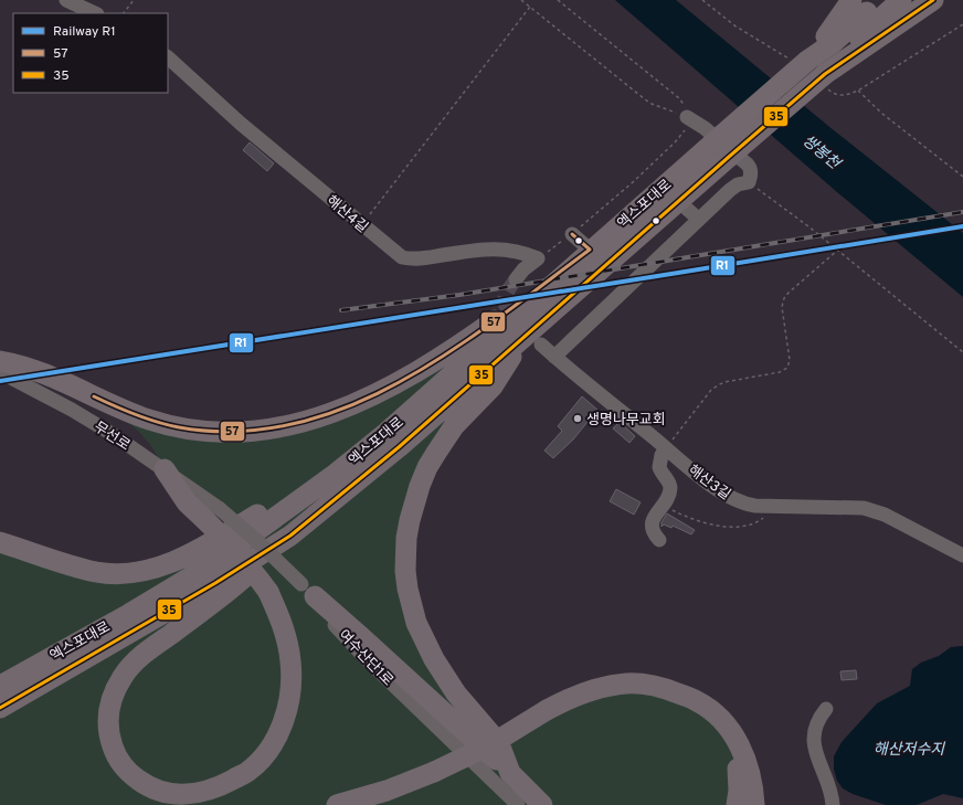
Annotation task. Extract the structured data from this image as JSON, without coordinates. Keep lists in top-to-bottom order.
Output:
{
  "streets": {
    "highway": ["엑스포대로"],
    "street": [
      "해산4길",
      "무선로",
      "해산3길",
      "여수산단1로"
    ]
  },
  "crossings": [
    ["엑스포대로", "해산3길"]
  ],
  "water": ["쌍봉천", "해산저수지"],
  "places": ["생명나무교회"],
  "lines": ["transit line 35", "rail line R1", "transit line 57"],
  "legend": ["Railway R1", "57", "35"]
}
